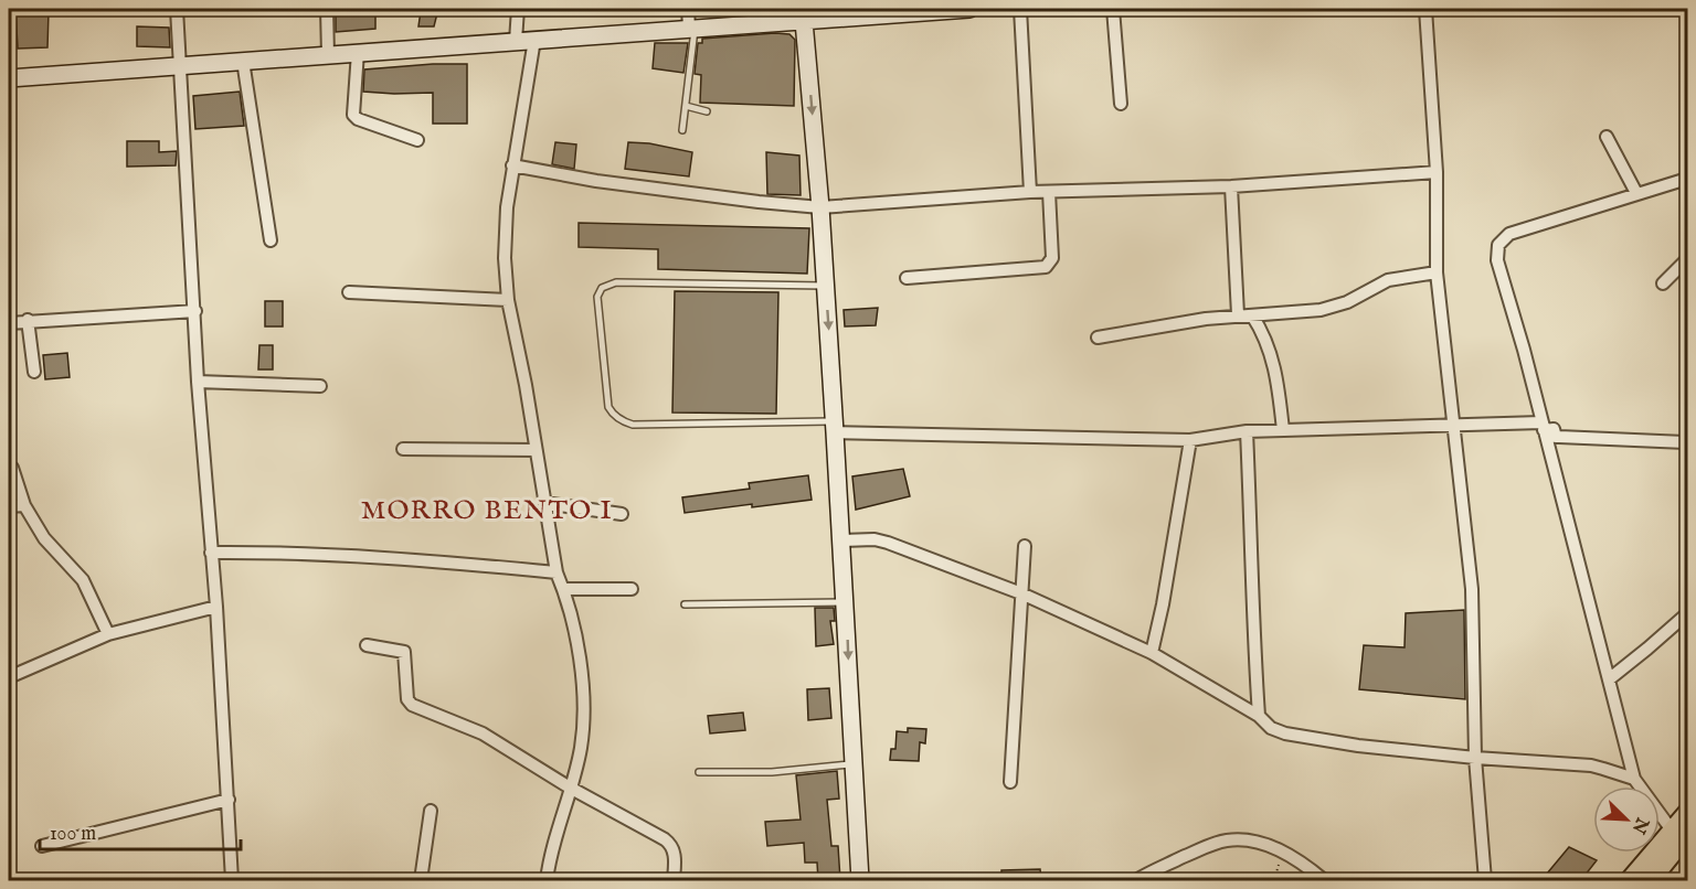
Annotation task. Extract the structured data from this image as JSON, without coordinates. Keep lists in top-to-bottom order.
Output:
{
  "districts": ["MORRO BENTO I"],
  "scale_bar": "100 m",
  "north": "bottom right"
}
